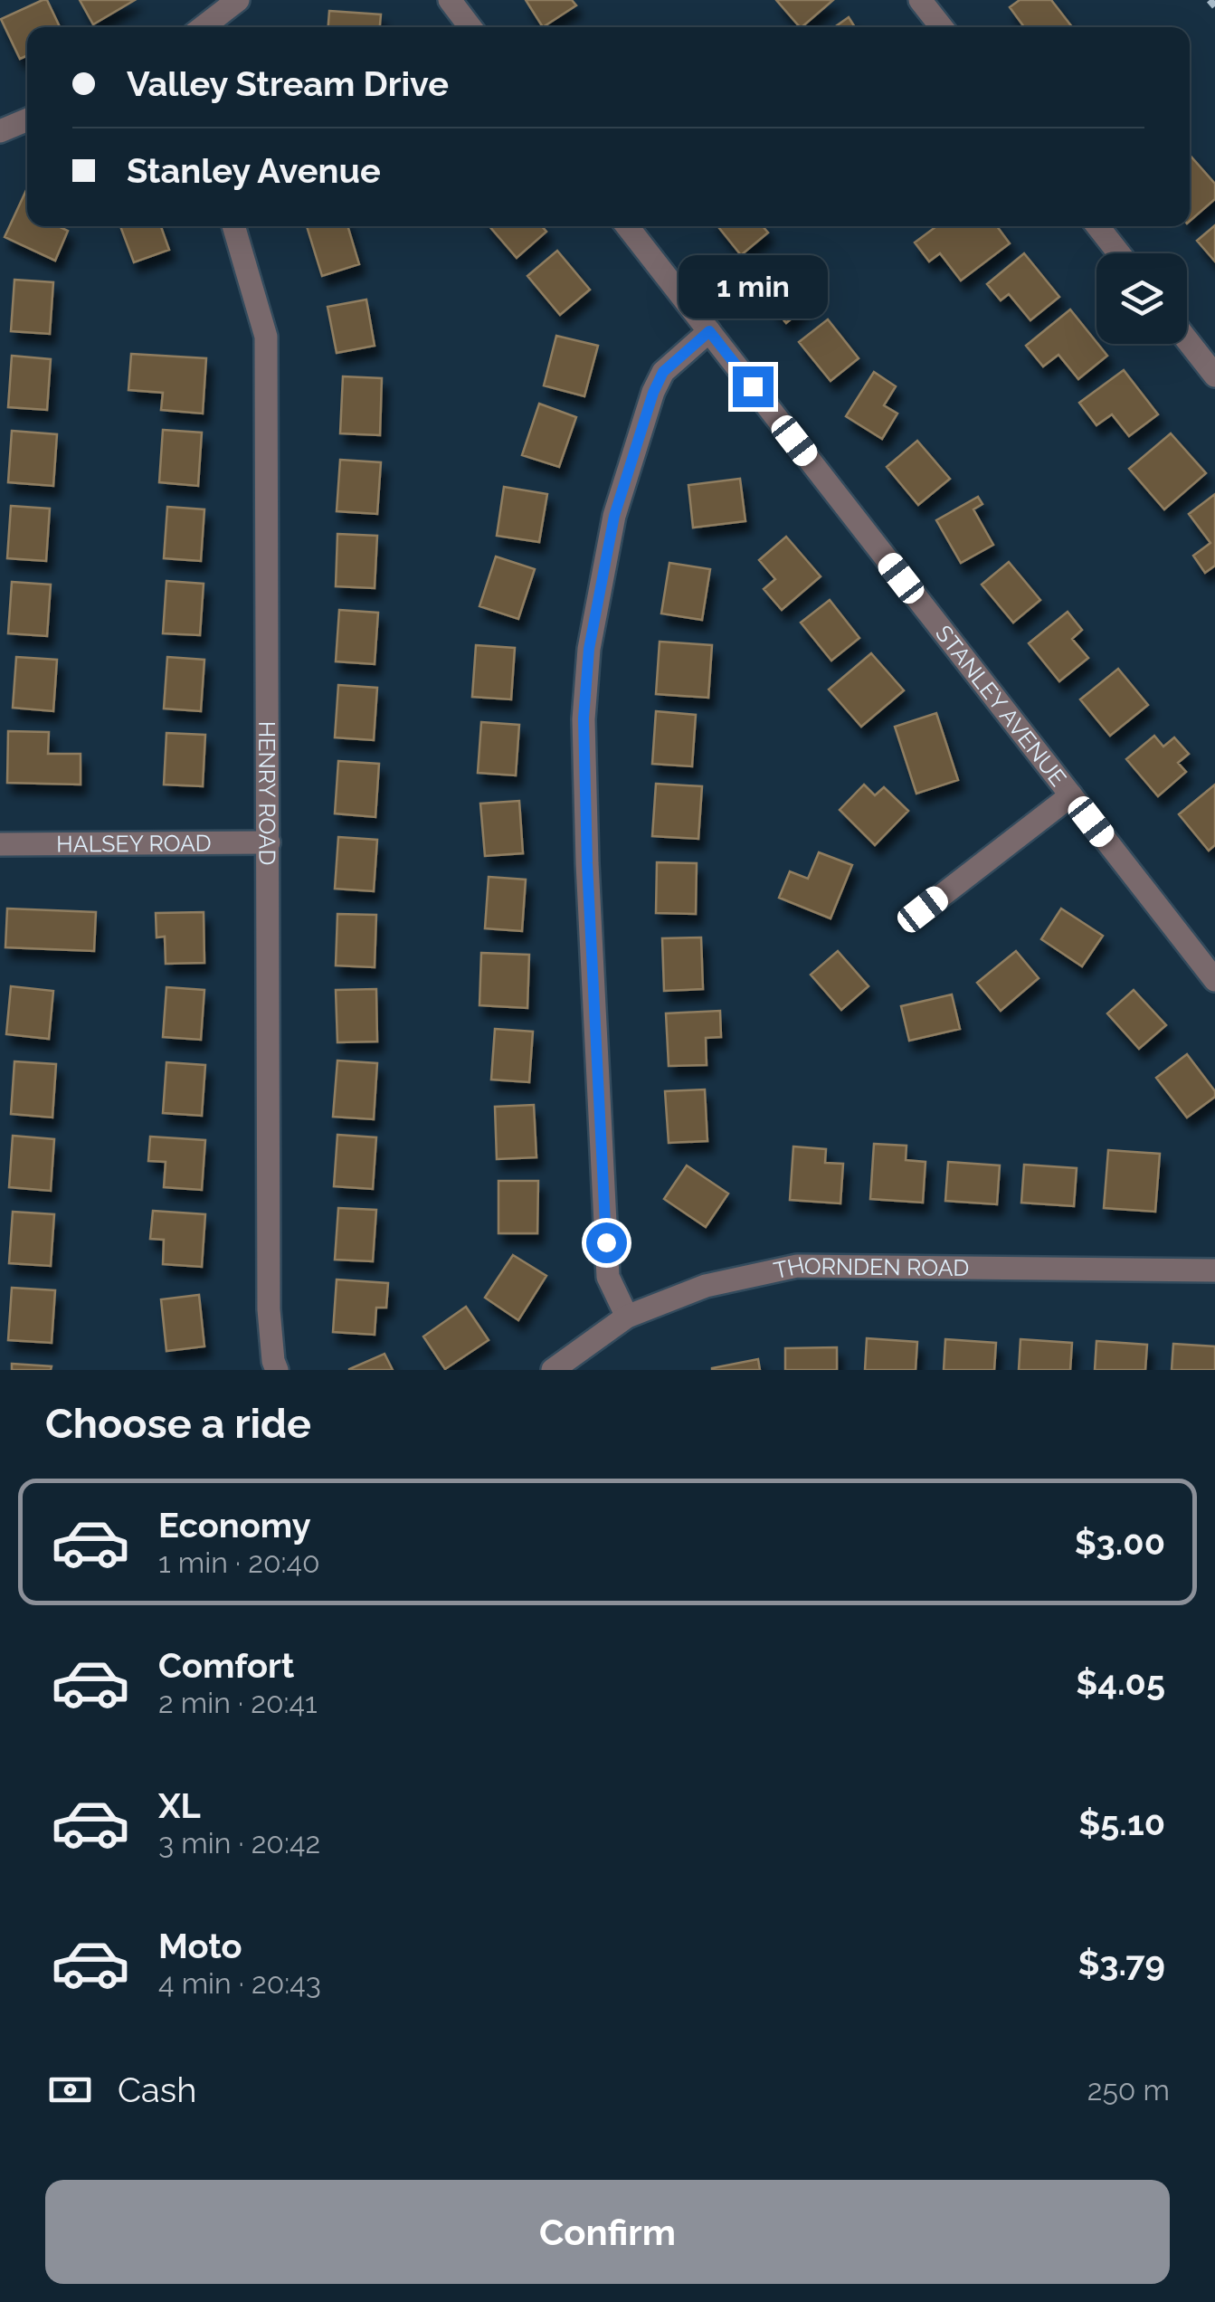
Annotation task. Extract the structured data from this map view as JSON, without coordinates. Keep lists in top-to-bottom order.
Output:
{
  "streets": {
    "street": [
      "STANLEY AVENUE",
      "HENRY ROAD",
      "HALSEY ROAD",
      "THORNDEN ROAD"
    ]
  },
  "crossings": [
    ["HENRY ROAD", "HALSEY ROAD"]
  ],
  "page": {
    "banner": ["Valley Stream Drive", "Stanley Avenue"],
    "bubble": "1 min",
    "heading": "Choose a ride",
    "list": [
      {
        "name": "Economy",
        "note": "1 min · 20:40",
        "value": "$3.00"
      },
      {
        "name": "Comfort",
        "note": "2 min · 20:41",
        "value": "$4.05"
      },
      {
        "name": "XL",
        "note": "3 min · 20:42",
        "value": "$5.10"
      },
      {
        "name": "Moto",
        "note": "4 min · 20:43",
        "value": "$3.79"
      }
    ],
    "pay": ["Cash", "250 m"],
    "buttons": "Confirm"
  }
}
